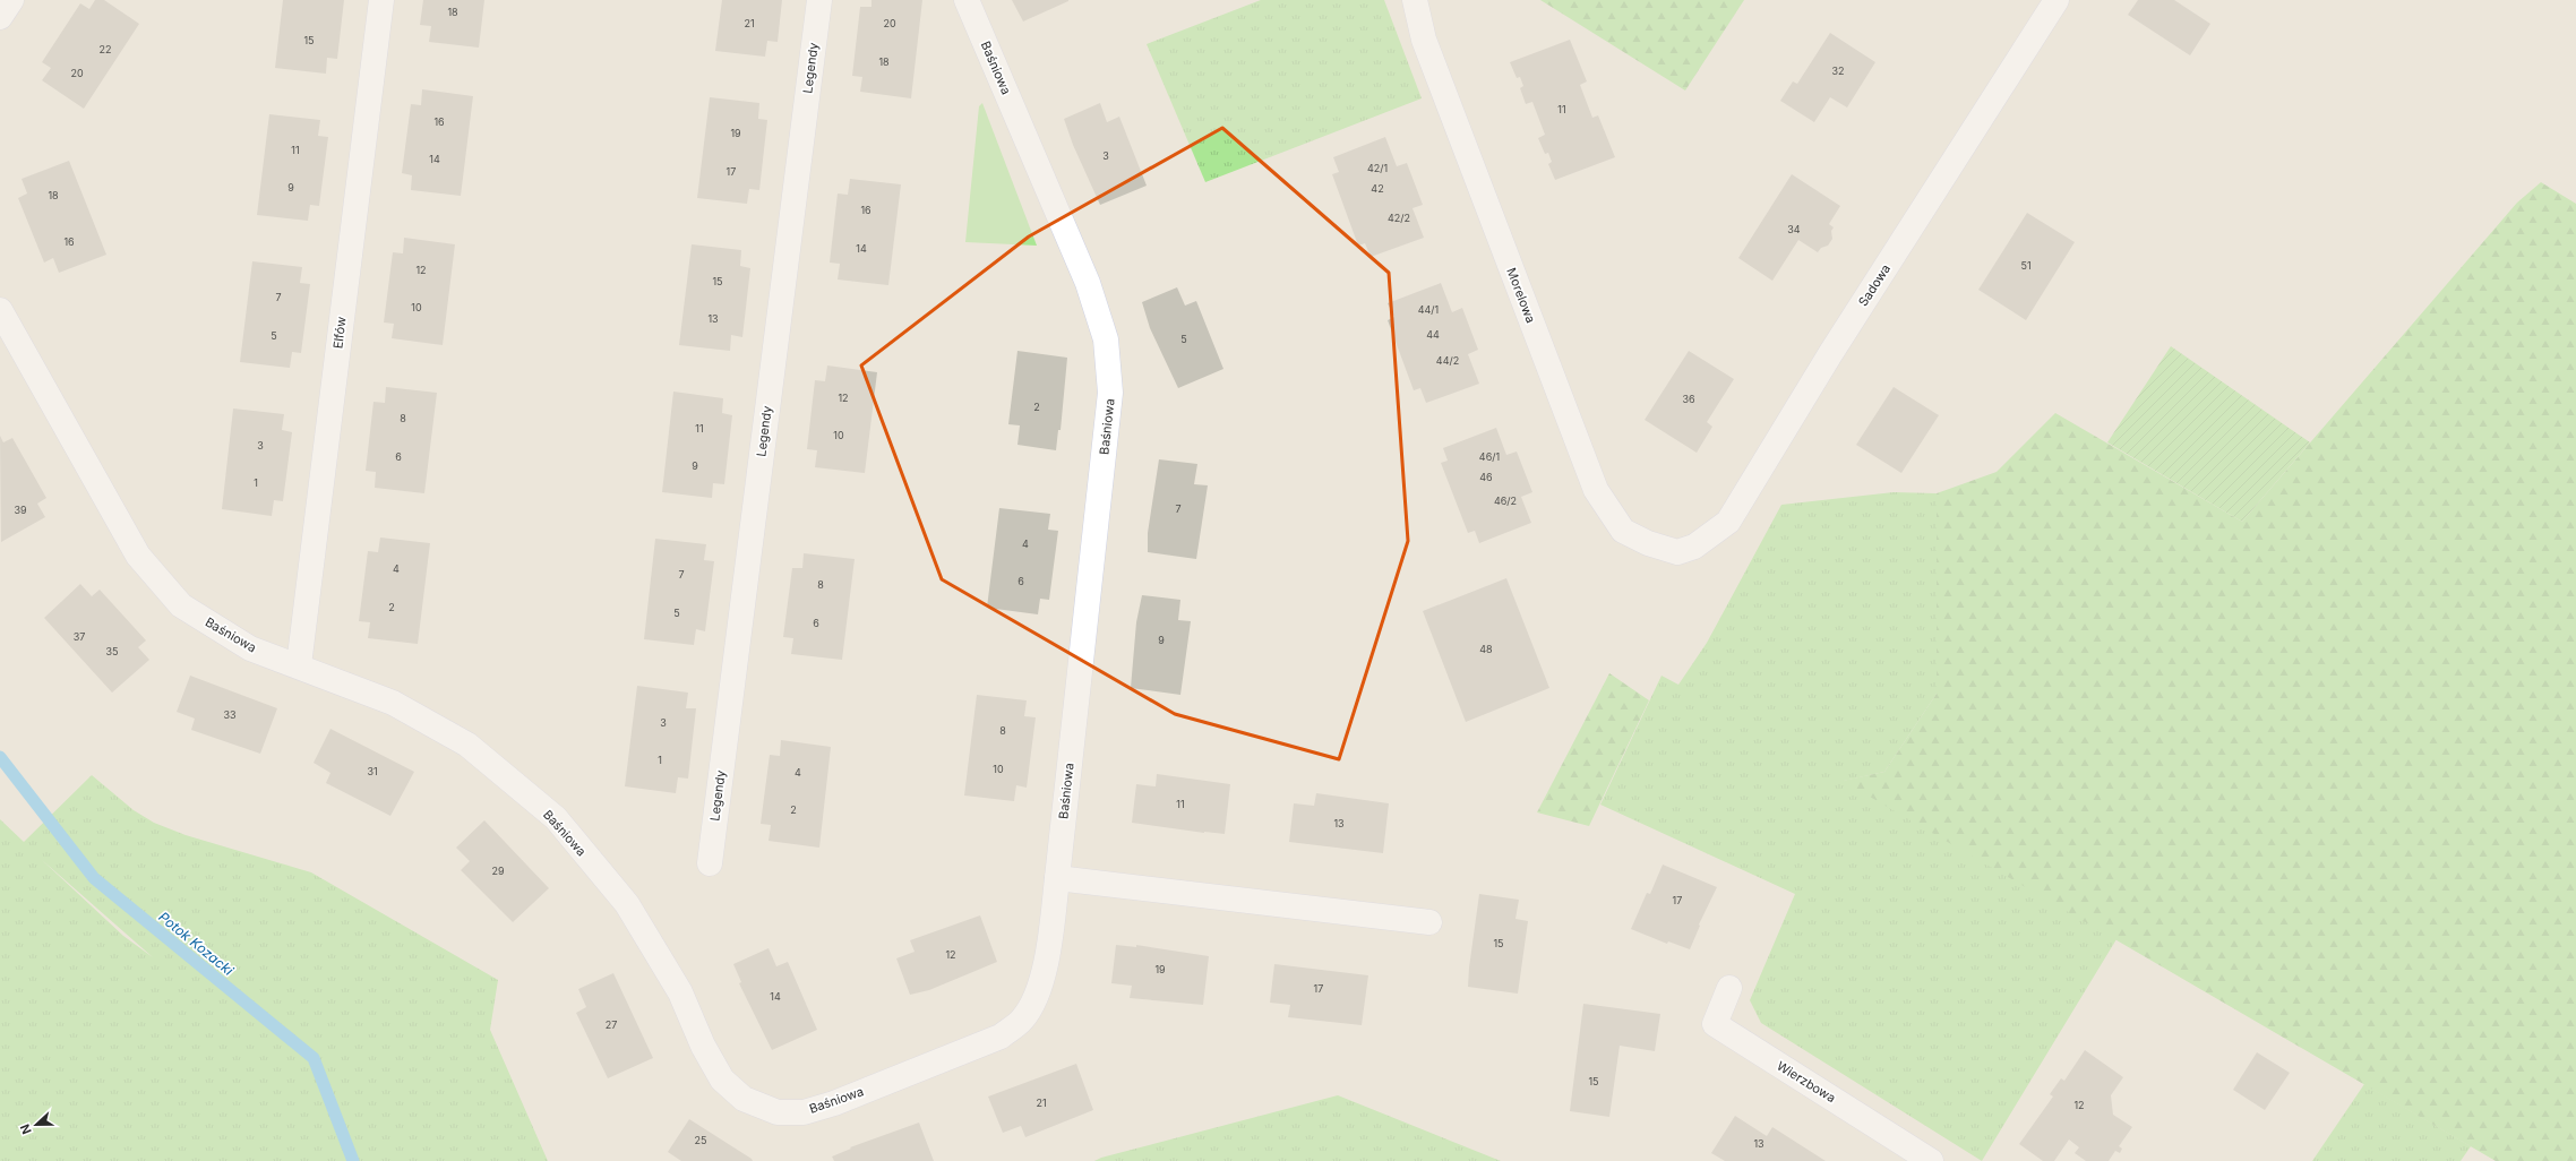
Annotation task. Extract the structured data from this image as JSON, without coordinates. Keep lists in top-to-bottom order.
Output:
{
  "streets": {
    "street": [
      "Legendy",
      "Baśniowa",
      "Sadowa",
      "Morelowa",
      "Elfów",
      "Wierzbowa"
    ]
  },
  "crossings": [
    ["Baśniowa", "Elfów"],
    ["Sadowa", "Morelowa"]
  ],
  "water": ["Potok Kozacki"],
  "house_numbers": [
    "18",
    "21",
    "20",
    "15",
    "22",
    "18",
    "32",
    "20",
    "11",
    "16",
    "19",
    "11",
    "3",
    "14",
    "42/1",
    "17",
    "9",
    "42",
    "18",
    "16",
    "42/2",
    "34",
    "16",
    "14",
    "51",
    "12",
    "15",
    "7",
    "10",
    "44/1",
    "13",
    "44",
    "5",
    "5",
    "44/2",
    "12",
    "36",
    "2",
    "8",
    "11",
    "10",
    "3",
    "6",
    "46/1",
    "9",
    "46",
    "1",
    "46/2",
    "7",
    "39",
    "4",
    "4",
    "7",
    "6",
    "8",
    "2",
    "5",
    "6",
    "37",
    "9",
    "48",
    "35",
    "33",
    "3",
    "8",
    "1",
    "10",
    "31",
    "4",
    "11",
    "2",
    "13",
    "29",
    "17",
    "15",
    "12",
    "19",
    "17",
    "14",
    "27",
    "15",
    "21",
    "12",
    "25",
    "13"
  ],
  "north": "left"
}
